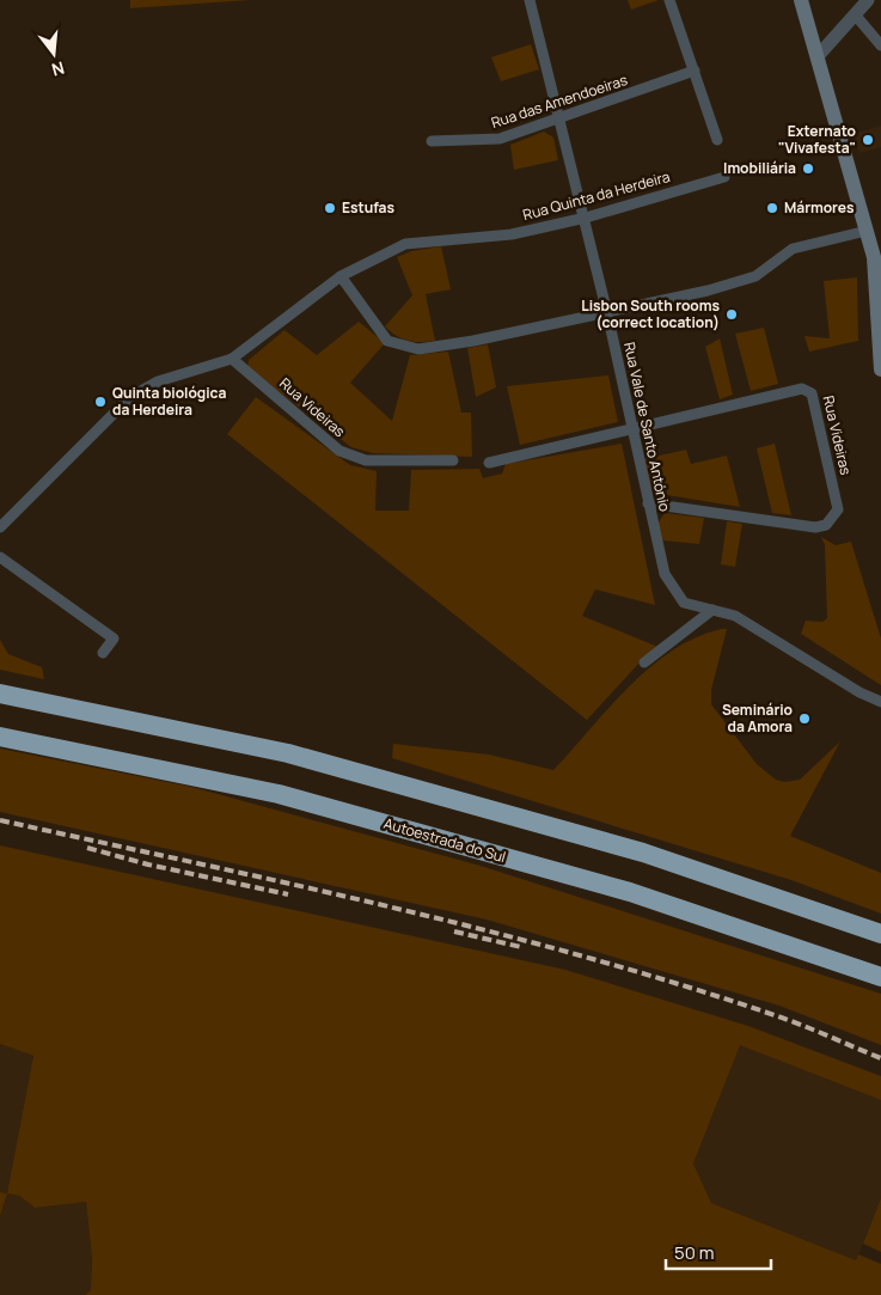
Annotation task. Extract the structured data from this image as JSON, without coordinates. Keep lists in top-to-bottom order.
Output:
{
  "streets": {
    "highway": ["Autoestrada do Sul"],
    "street": [
      "Rua das Amendoeiras",
      "Rua Quinta da Herdeira",
      "Rua Videiras",
      "Rua Vale de Santo António"
    ]
  },
  "crossings": [
    ["Rua das Amendoeiras", "Rua Vale de Santo António"],
    ["Rua Quinta da Herdeira", "Rua Videiras"],
    ["Rua Quinta da Herdeira", "Rua Vale de Santo António"],
    ["Rua Videiras", "Rua Vale de Santo António"]
  ],
  "places": [
    "Externato \"Vivafesta\"",
    "Imobiliária",
    "Estufas",
    "Mármores",
    "Lisbon South rooms (correct location)",
    "Quinta biológica da Herdeira",
    "Seminário da Amora"
  ],
  "scale_bar": "50 m",
  "north": "bottom"
}
